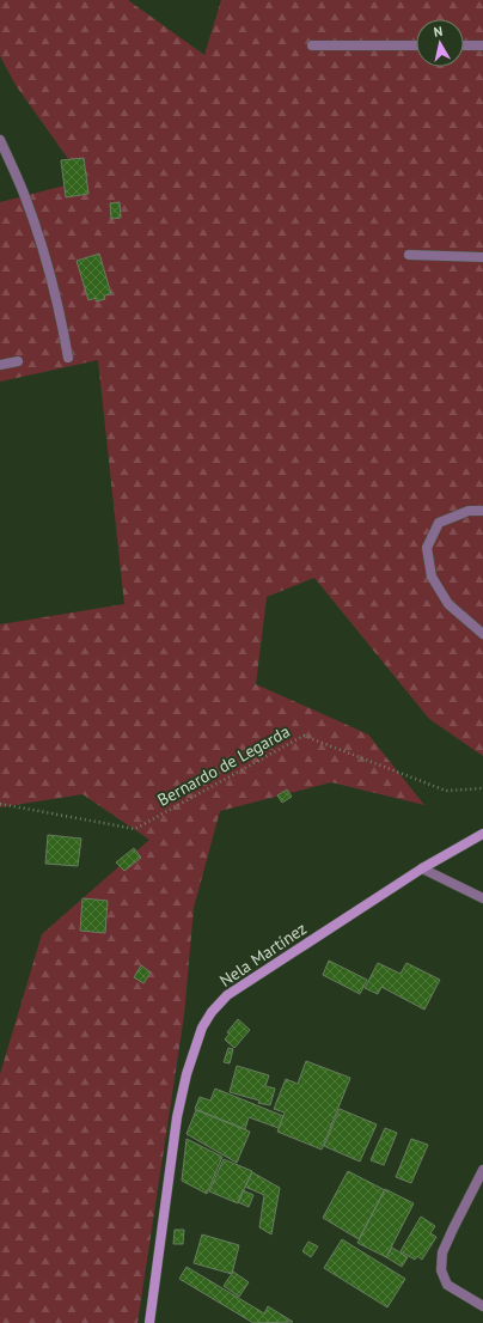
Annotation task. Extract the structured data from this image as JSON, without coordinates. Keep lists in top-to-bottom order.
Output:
{
  "streets": {
    "main road": ["Nela Martínez"],
    "path": ["Bernardo de Legarda"]
  },
  "north": "top"
}
